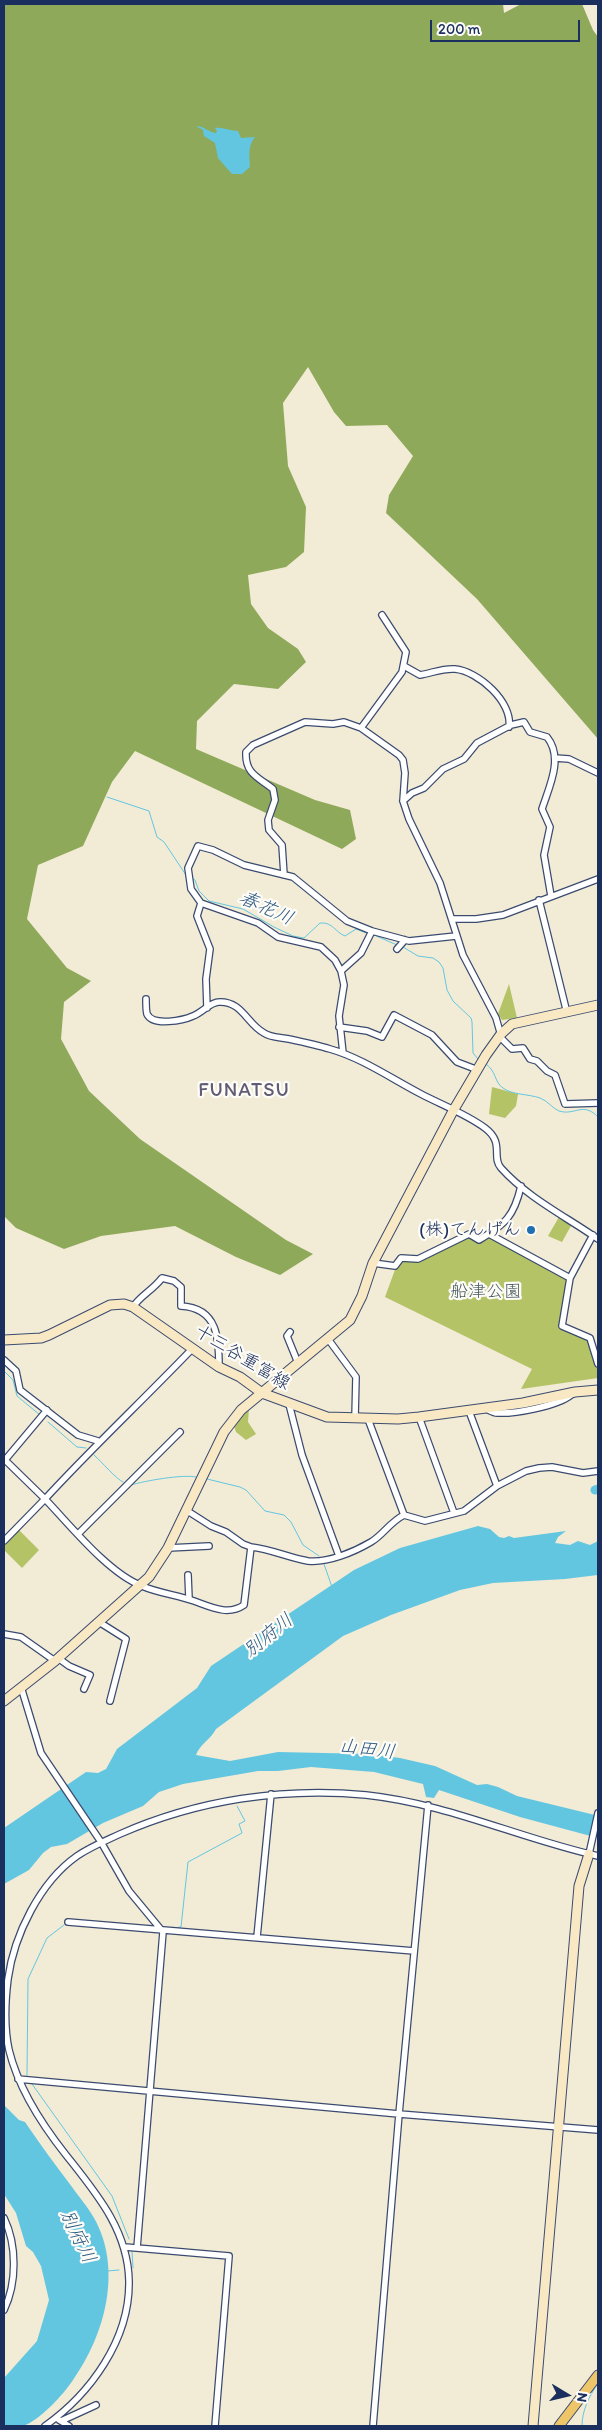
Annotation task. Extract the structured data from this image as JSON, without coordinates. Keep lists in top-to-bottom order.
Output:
{
  "streets": {
    "street": ["十三谷重富線"]
  },
  "districts": ["FUNATSU"],
  "water": ["春花川", "別府川", "山田川"],
  "parks": ["船津公園"],
  "places": ["(株)てんげん"],
  "scale_bar": "200 m",
  "north": "right"
}
